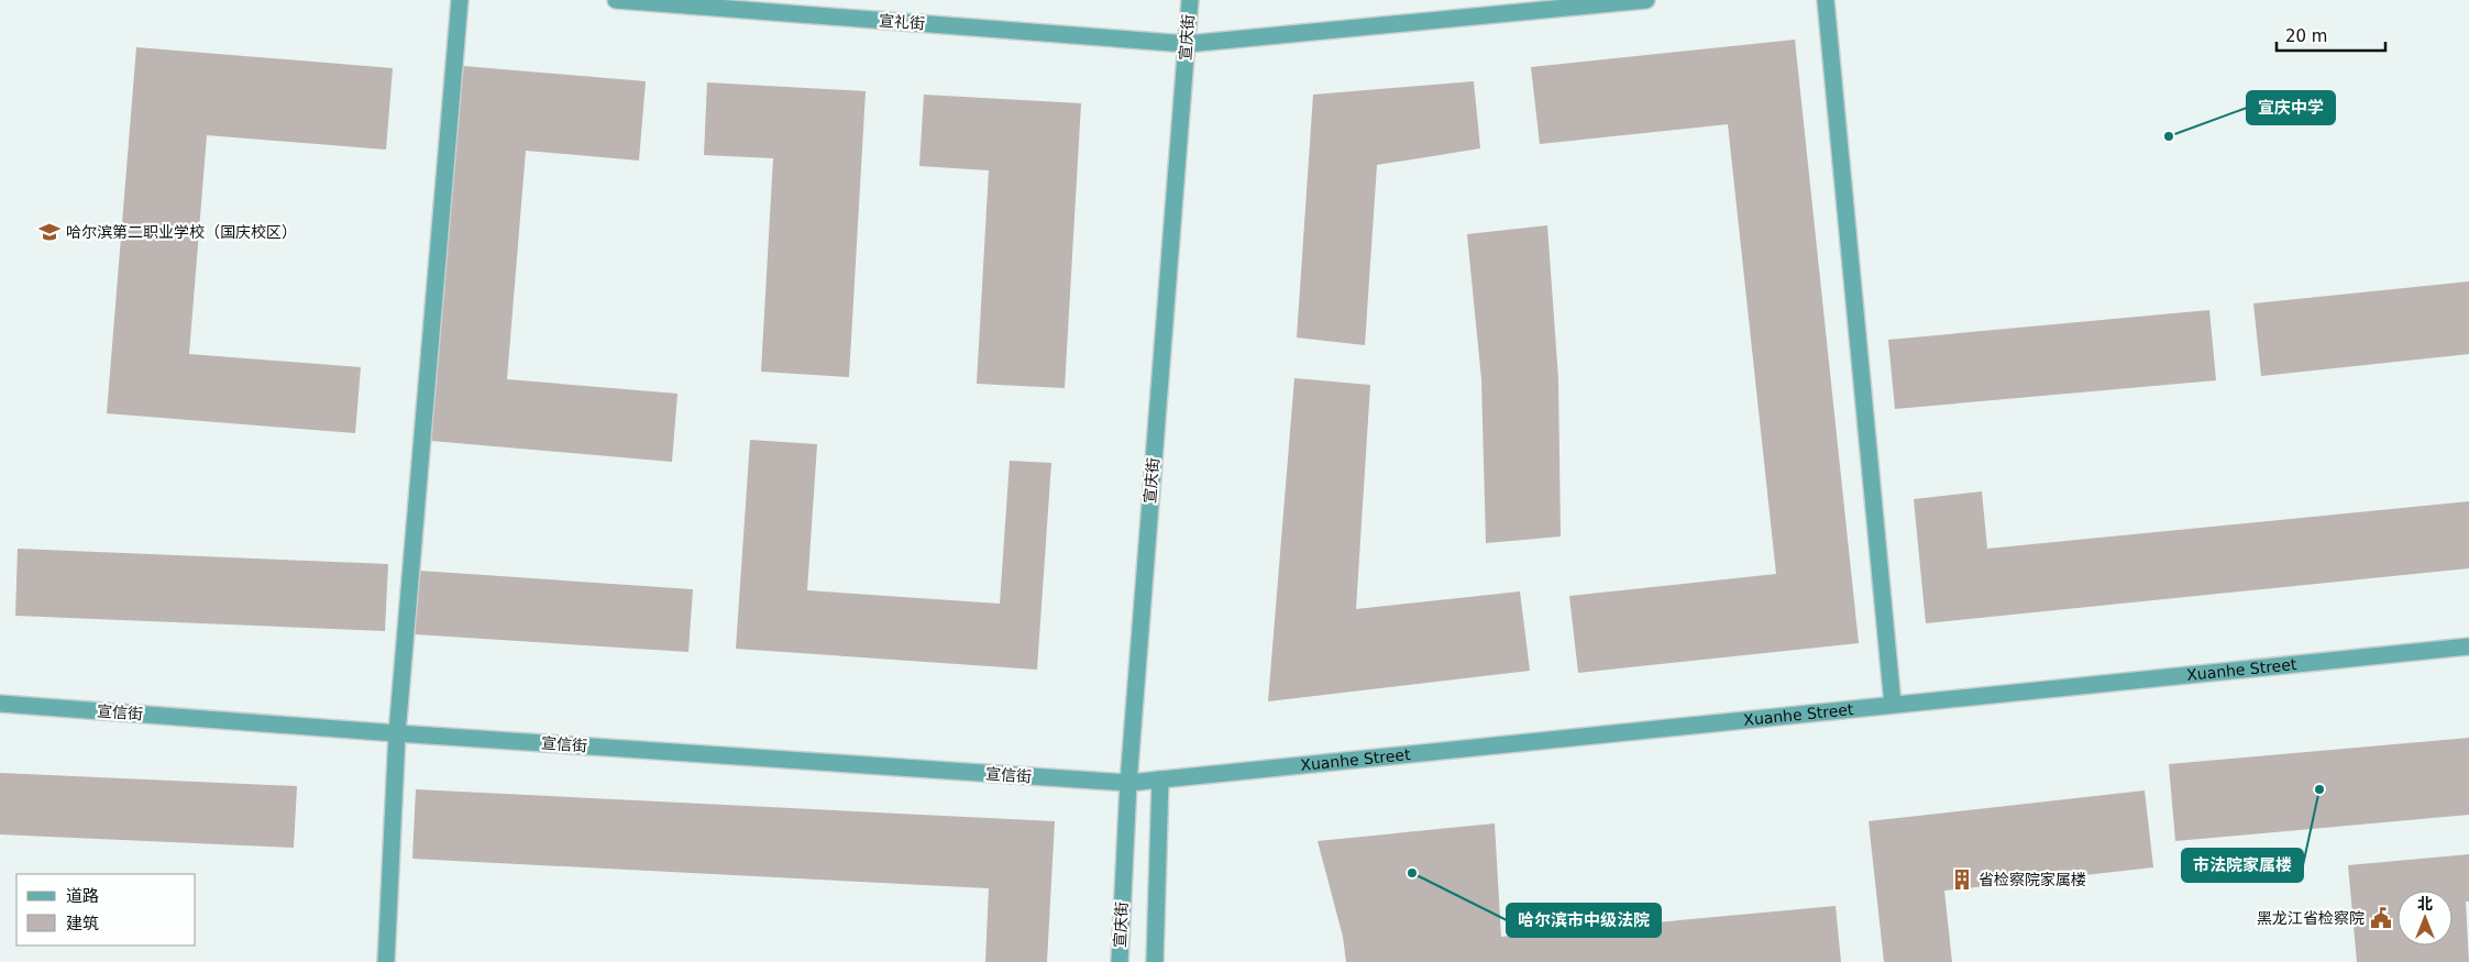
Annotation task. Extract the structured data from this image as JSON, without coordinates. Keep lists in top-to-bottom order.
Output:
{
  "streets": {
    "street": [
      "宣礼街",
      "宣庆街",
      "Xuanhe Street",
      "宣信街"
    ]
  },
  "crossings": [
    ["宣礼街", "宣庆街"],
    ["宣庆街", "Xuanhe Street"],
    ["宣庆街", "宣信街"],
    ["Xuanhe Street", "宣信街"]
  ],
  "places": {
    "other": ["宣庆中学", "市法院家属楼", "哈尔滨市中级法院"],
    "school or university": ["哈尔滨第二职业学校（国庆校区）"],
    "building": ["省检察院家属楼"],
    "public building": ["黑龙江省检察院"]
  },
  "legend": ["道路", "建筑"],
  "scale_bar": "20 m",
  "north": "top"
}
